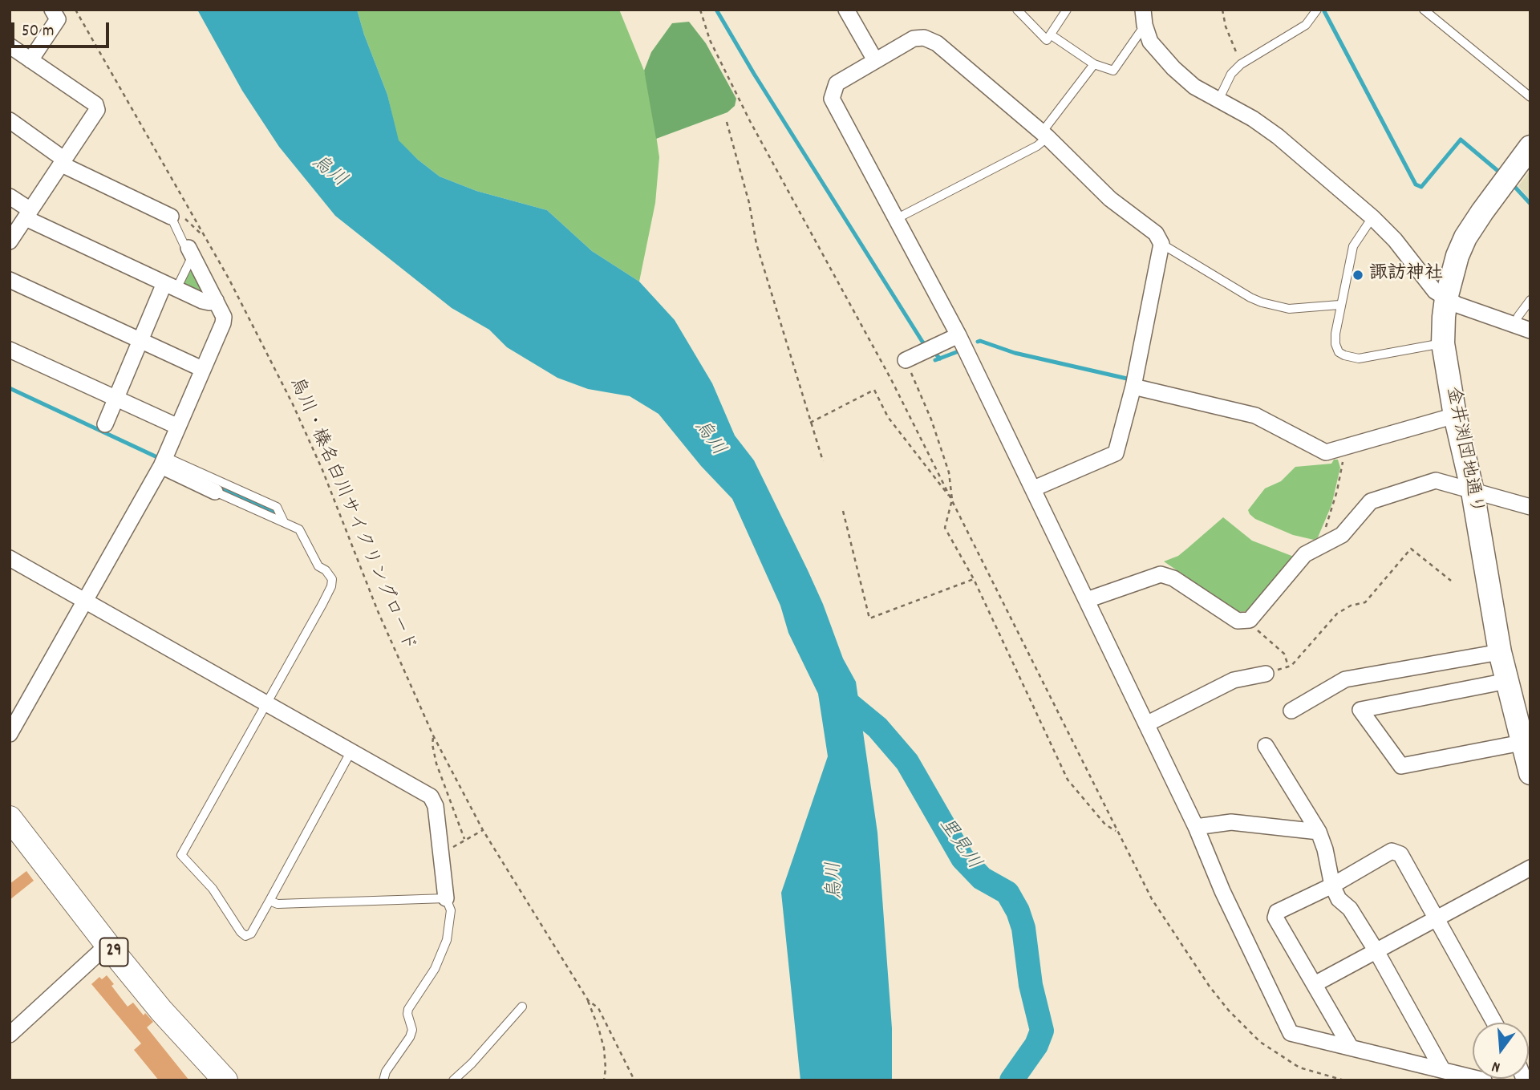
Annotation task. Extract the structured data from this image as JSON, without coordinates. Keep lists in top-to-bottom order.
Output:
{
  "streets": {
    "main road": ["29"],
    "street": ["金井渕団地通り"],
    "path": ["烏川・榛名白川サイクリングロード"]
  },
  "water": ["烏川", "里見川"],
  "places": ["諏訪神社"],
  "scale_bar": "50 m",
  "north": "bottom"
}
